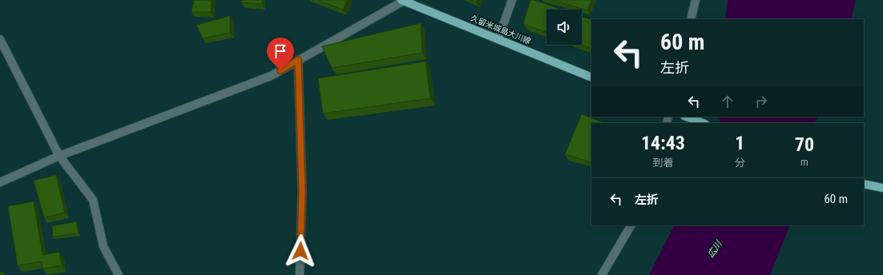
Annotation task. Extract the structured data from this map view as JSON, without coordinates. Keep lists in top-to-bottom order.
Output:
{
  "streets": {
    "main road": ["久留米城島大川線"]
  },
  "water": ["広川"],
  "page": {
    "turn": ["60 m", "左折"],
    "eta": [
      "14:43",
      "到着",
      "1",
      "分",
      "70",
      "m"
    ],
    "list": [
      {
        "name": "左折",
        "value": "60 m"
      }
    ]
  }
}
